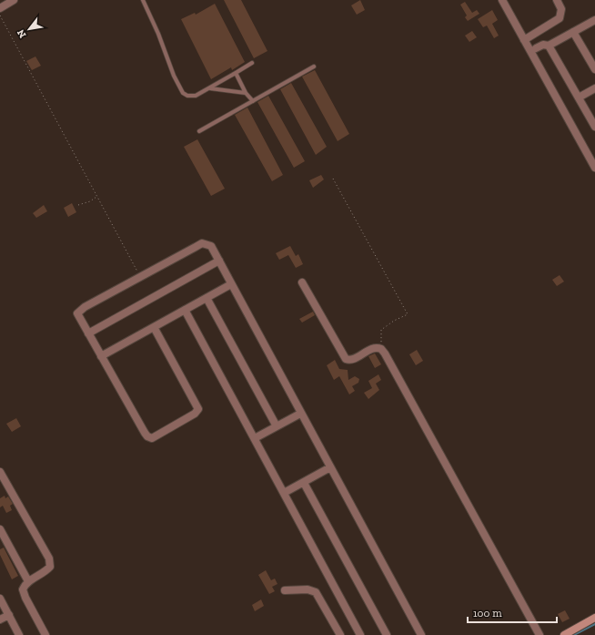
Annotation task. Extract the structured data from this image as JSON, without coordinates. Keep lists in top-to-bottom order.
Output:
{
  "scale_bar": "100 m",
  "north": "bottom left"
}
